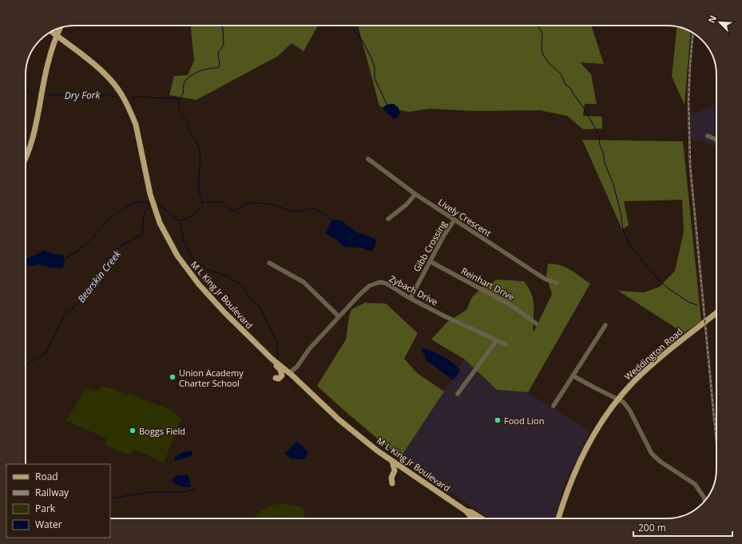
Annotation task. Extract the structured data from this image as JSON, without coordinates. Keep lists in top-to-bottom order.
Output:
{
  "streets": {
    "main road": ["M L King Jr Boulevard", "Weddington Road"],
    "street": [
      "Lively Crescent",
      "Gibb Crossing",
      "Reinhart Drive",
      "Zybach Drive"
    ]
  },
  "crossings": [
    ["Lively Crescent", "Gibb Crossing"],
    ["Gibb Crossing", "Reinhart Drive"],
    ["Gibb Crossing", "Zybach Drive"],
    ["Zybach Drive", "M L King Jr Boulevard"]
  ],
  "water": ["Dry Fork", "Bearskin Creek"],
  "places": ["Union Academy Charter School", "Food Lion", "Boggs Field"],
  "legend": [
    "Road",
    "Railway",
    "Park",
    "Water"
  ],
  "scale_bar": "200 m",
  "north": "top left"
}
